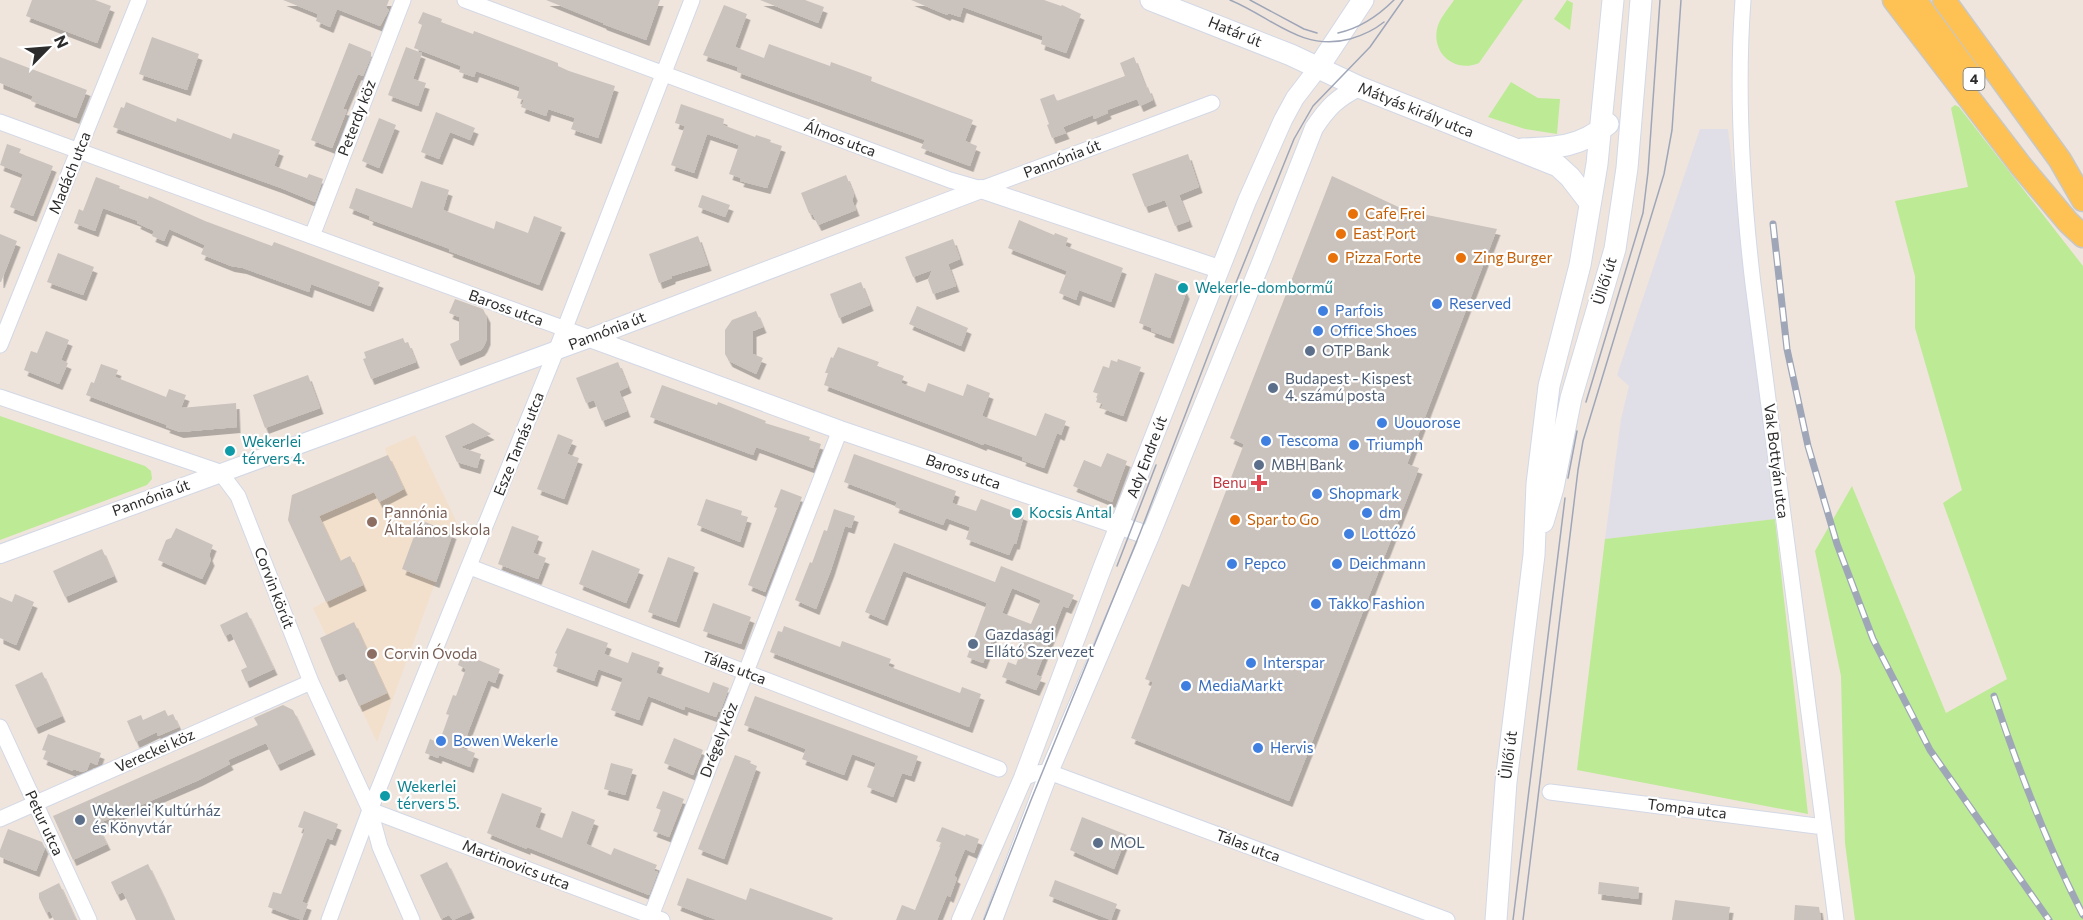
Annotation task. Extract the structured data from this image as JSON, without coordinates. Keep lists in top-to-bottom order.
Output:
{
  "streets": {
    "main road": [
      "Határ út",
      "4",
      "Mátyás király utca",
      "Üllői út"
    ],
    "street": [
      "Peterdy köz",
      "Álmos utca",
      "Pannónia út",
      "Madách utca",
      "Baross utca",
      "Esze Tamás utca",
      "Ady Endre út",
      "Vak Bottyán utca",
      "Corvin körút",
      "Tálas utca",
      "Drégely köz",
      "Vereckei köz",
      "Tompa utca",
      "Petur utca",
      "Martinovics utca"
    ]
  },
  "crossings": [
    ["Határ út", "Mátyás király utca"],
    ["Határ út", "Ady Endre út"],
    ["Mátyás király utca", "Üllői út"],
    ["Mátyás király utca", "Ady Endre út"],
    ["Peterdy köz", "Baross utca"],
    ["Álmos utca", "Pannónia út"],
    ["Álmos utca", "Esze Tamás utca"],
    ["Álmos utca", "Ady Endre út"],
    ["Pannónia út", "Baross utca"],
    ["Pannónia út", "Esze Tamás utca"],
    ["Pannónia út", "Corvin körút"],
    ["Madách utca", "Baross utca"],
    ["Baross utca", "Esze Tamás utca"],
    ["Baross utca", "Ady Endre út"],
    ["Baross utca", "Drégely köz"],
    ["Esze Tamás utca", "Corvin körút"],
    ["Esze Tamás utca", "Tálas utca"],
    ["Esze Tamás utca", "Martinovics utca"],
    ["Vak Bottyán utca", "Tompa utca"],
    ["Corvin körút", "Vereckei köz"],
    ["Corvin körút", "Martinovics utca"],
    ["Tálas utca", "Drégely köz"],
    ["Drégely köz", "Martinovics utca"],
    ["Vereckei köz", "Petur utca"]
  ],
  "places": {
    "other": [
      "Cafe Frei",
      "East Port",
      "Pizza Forte",
      "Zing Burger",
      "Wekerle-dombormű",
      "Reserved",
      "Parfois",
      "Office Shoes",
      "OTP Bank",
      "Budapest - Kispest 4. számú posta",
      "Uouorose",
      "Tescoma",
      "Triumph",
      "Wekerlei térvers 4.",
      "MBH Bank",
      "Shopmark",
      "Kocsis Antal",
      "dm",
      "Spar to Go",
      "Pannónia Általános Iskola",
      "Lottózó",
      "Pepco",
      "Deichmann",
      "Takko Fashion",
      "Gazdasági Ellátó Szervezet",
      "Corvin Óvoda",
      "Interspar",
      "MediaMarkt",
      "Bowen Wekerle",
      "Hervis",
      "Wekerlei térvers 5.",
      "Wekerlei Kultúrház és Könyvtár",
      "MOL"
    ],
    "health": ["Benu"]
  },
  "north": "top right"
}
